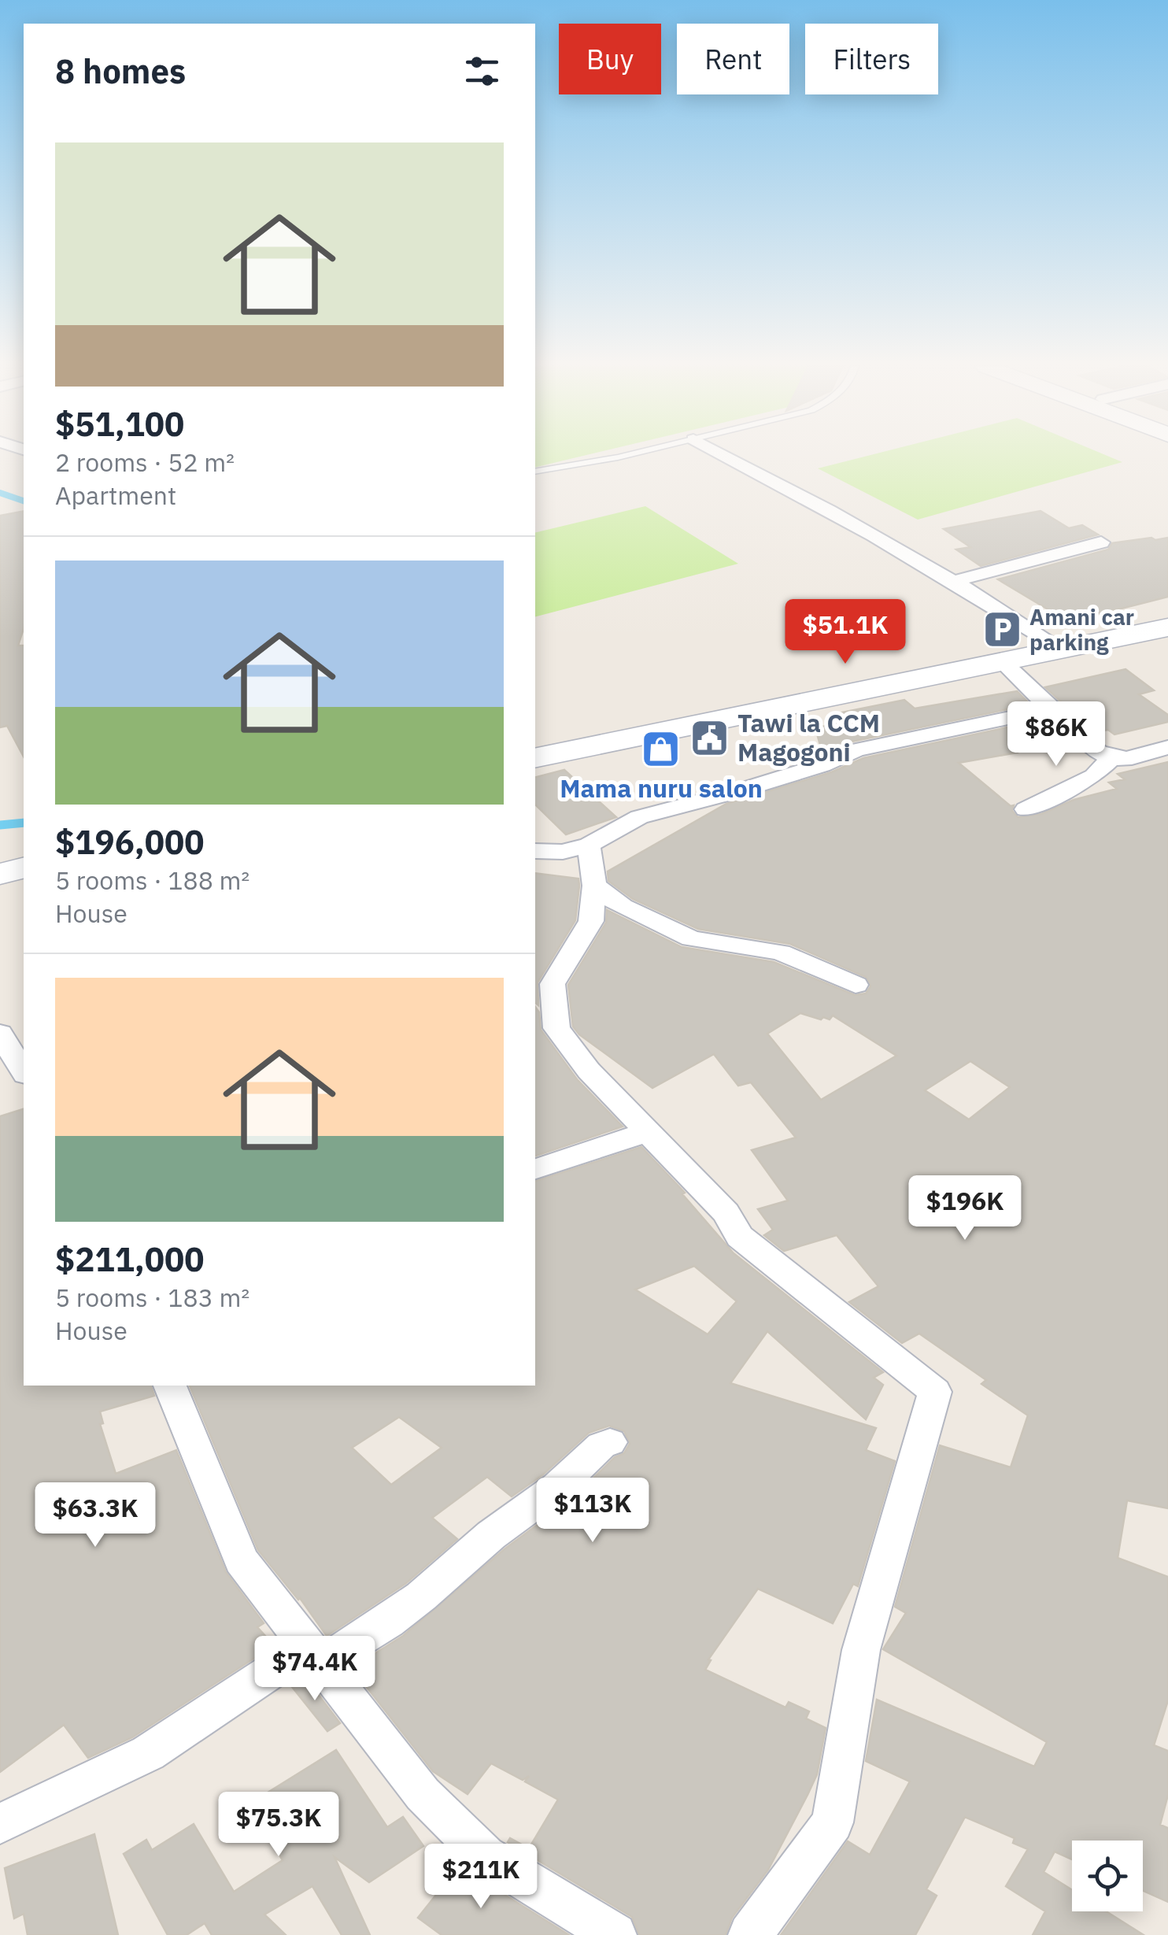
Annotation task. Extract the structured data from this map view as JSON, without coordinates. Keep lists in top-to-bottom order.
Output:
{
  "places": {
    "parking": ["Amani car parking"],
    "public building": ["Tawi la CCM Magogoni"],
    "shop": ["Mama nuru salon"]
  },
  "page": {
    "chip": ["Buy", "Rent", "Filters"],
    "heading": "8 homes",
    "list": [
      {
        "name": "$51,100",
        "note": "2 rooms · 52 m² · Apartment"
      },
      {
        "name": "$196,000",
        "note": "5 rooms · 188 m² · House"
      },
      {
        "name": "$211,000",
        "note": "5 rooms · 183 m² · House"
      }
    ],
    "price": [
      "$51.1K",
      "$86K",
      "$196K",
      "$113K",
      "$63.3K",
      "$74.4K",
      "$75.3K",
      "$211K"
    ]
  }
}
